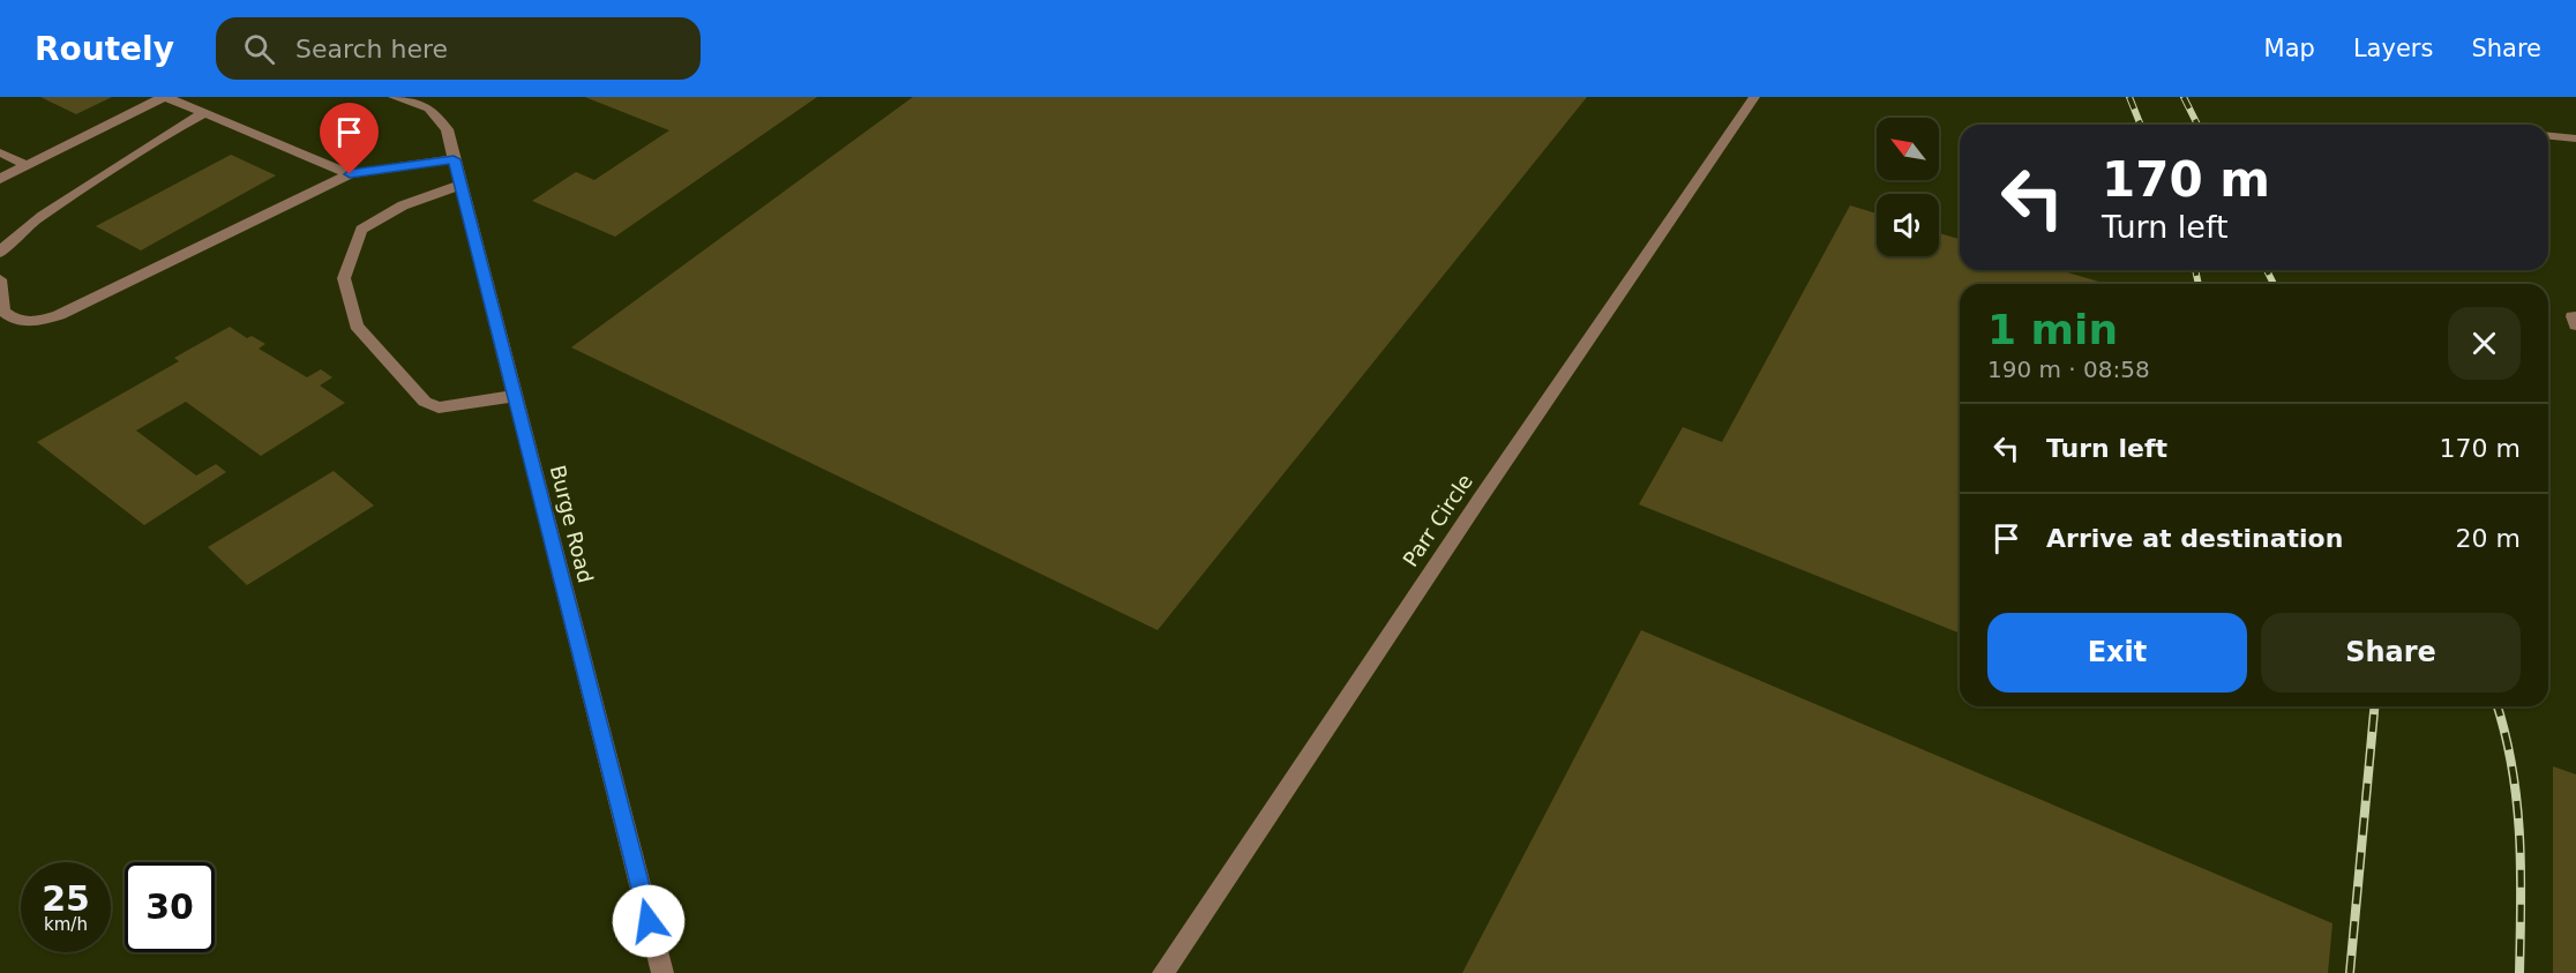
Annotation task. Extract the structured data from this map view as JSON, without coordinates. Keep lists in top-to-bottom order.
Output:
{
  "streets": {
    "street": ["Parr Circle", "Burge Road"]
  },
  "north": "top left",
  "page": {
    "header": "Routely",
    "search": "Search here",
    "nav": ["Map", "Layers", "Share"],
    "turn": ["170 m", "Turn left"],
    "heading": ["1 min", "190 m · 08:58"],
    "list": [
      {
        "name": "Turn left",
        "value": "170 m"
      },
      {
        "name": "Arrive at destination",
        "value": "20 m"
      }
    ],
    "buttons": ["Exit", "Share"],
    "speed": "25 km/h",
    "limit": "30"
  }
}
